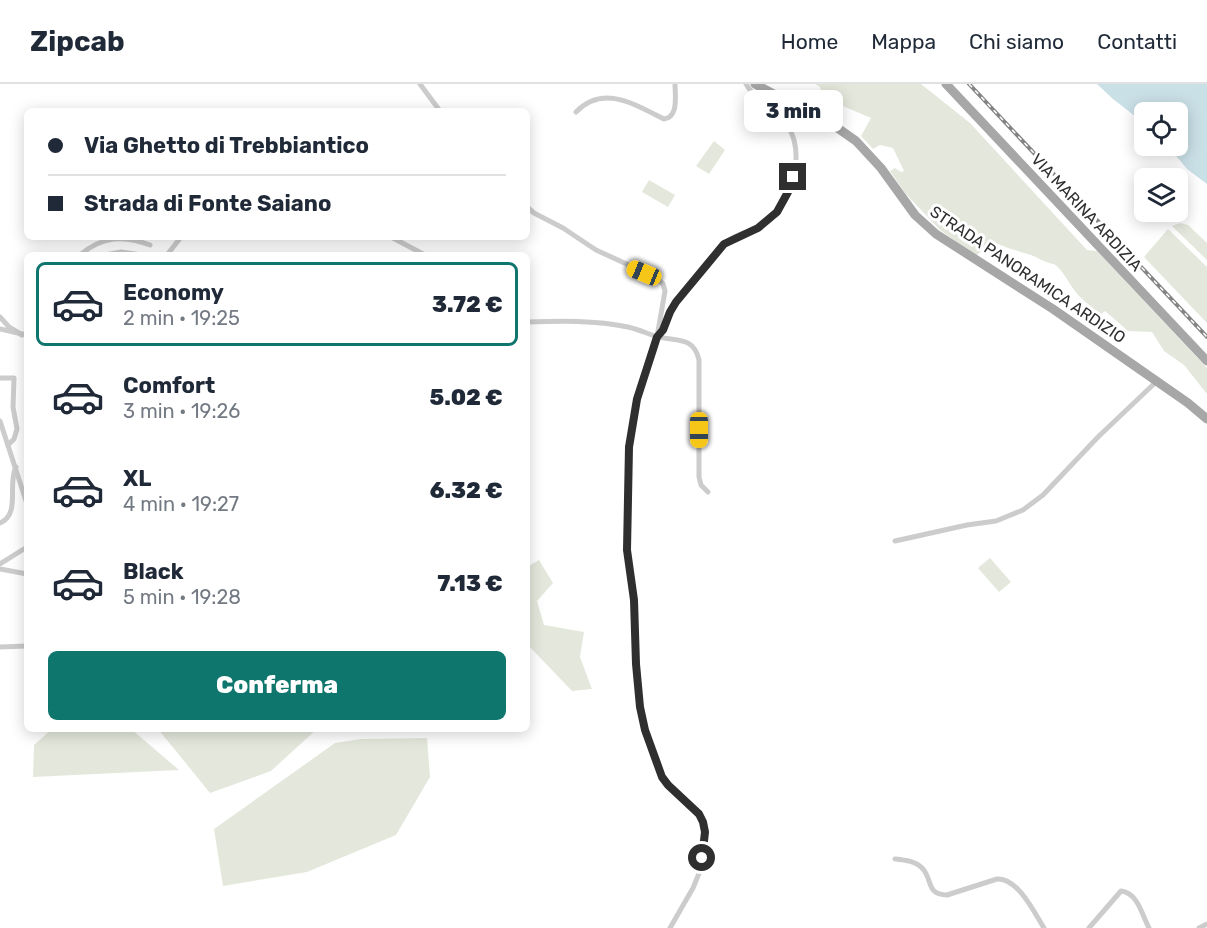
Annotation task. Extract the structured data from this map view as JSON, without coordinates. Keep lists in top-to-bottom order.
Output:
{
  "streets": {
    "main road": ["VIA MARINA ARDIZIA", "STRADA PANORAMICA ARDIZIO"]
  },
  "page": {
    "header": "Zipcab",
    "nav": [
      "Home",
      "Mappa",
      "Chi siamo",
      "Contatti"
    ],
    "bubble": "3 min",
    "banner": ["Via Ghetto di Trebbiantico", "Strada di Fonte Saiano"],
    "list": [
      {
        "name": "Economy",
        "note": "2 min · 19:25",
        "value": "3.72 €"
      },
      {
        "name": "Comfort",
        "note": "3 min · 19:26",
        "value": "5.02 €"
      },
      {
        "name": "XL",
        "note": "4 min · 19:27",
        "value": "6.32 €"
      },
      {
        "name": "Black",
        "note": "5 min · 19:28",
        "value": "7.13 €"
      }
    ],
    "buttons": "Conferma"
  }
}
